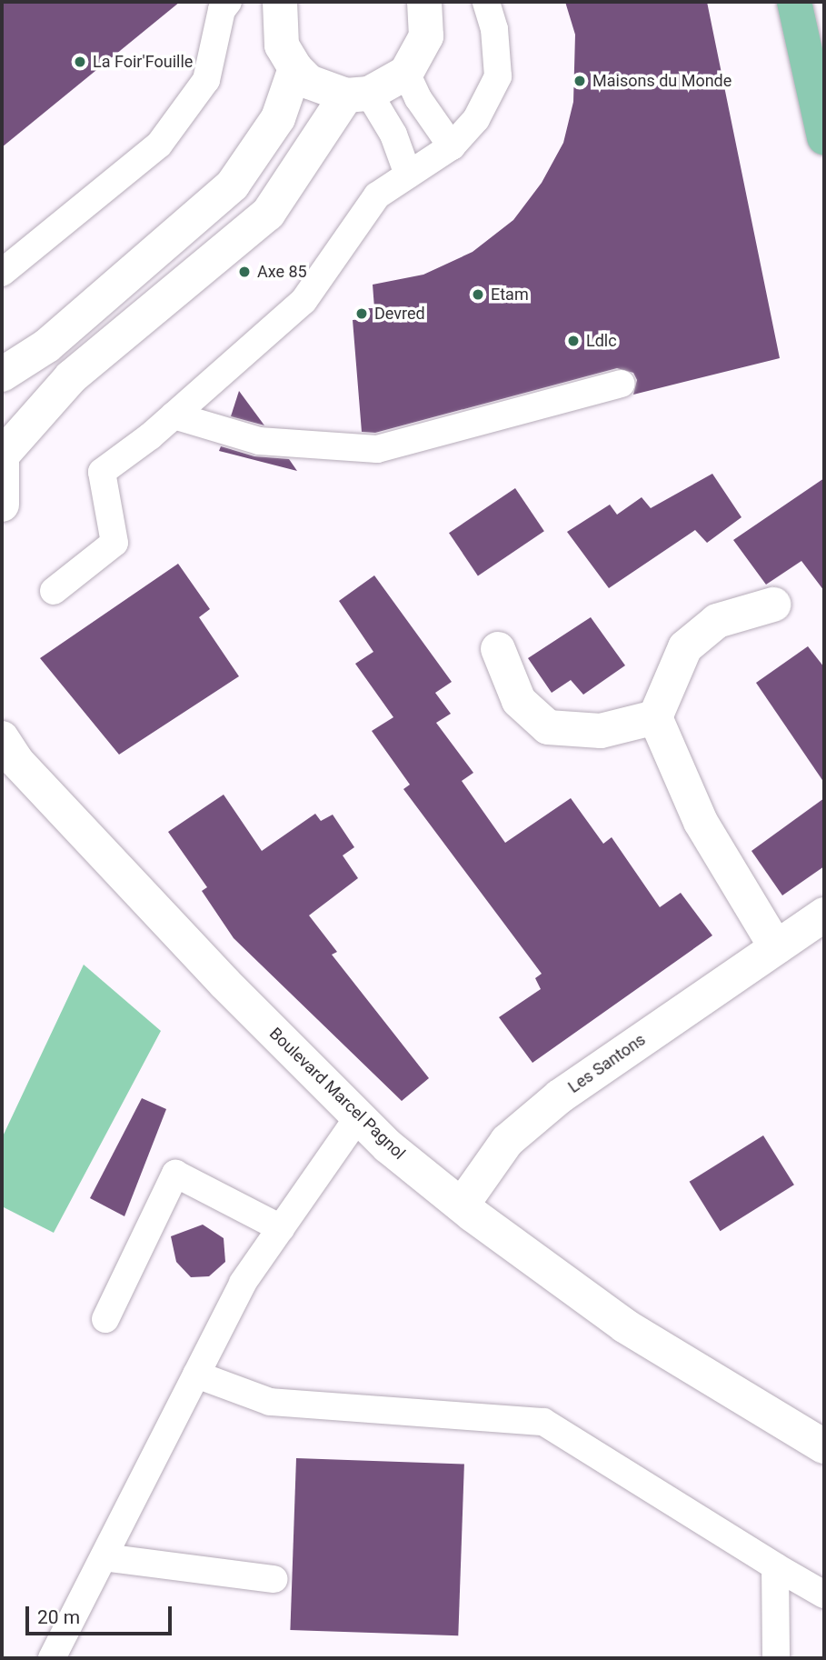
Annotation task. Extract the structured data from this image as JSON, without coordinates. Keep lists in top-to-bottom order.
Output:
{
  "streets": {
    "street": ["Les Santons", "Boulevard Marcel Pagnol"]
  },
  "crossings": [
    ["Les Santons", "Boulevard Marcel Pagnol"]
  ],
  "places": [
    "La Foir'Fouille",
    "Maisons du Monde",
    "Axe 85",
    "Etam",
    "Devred",
    "Ldlc"
  ],
  "scale_bar": "20 m"
}
